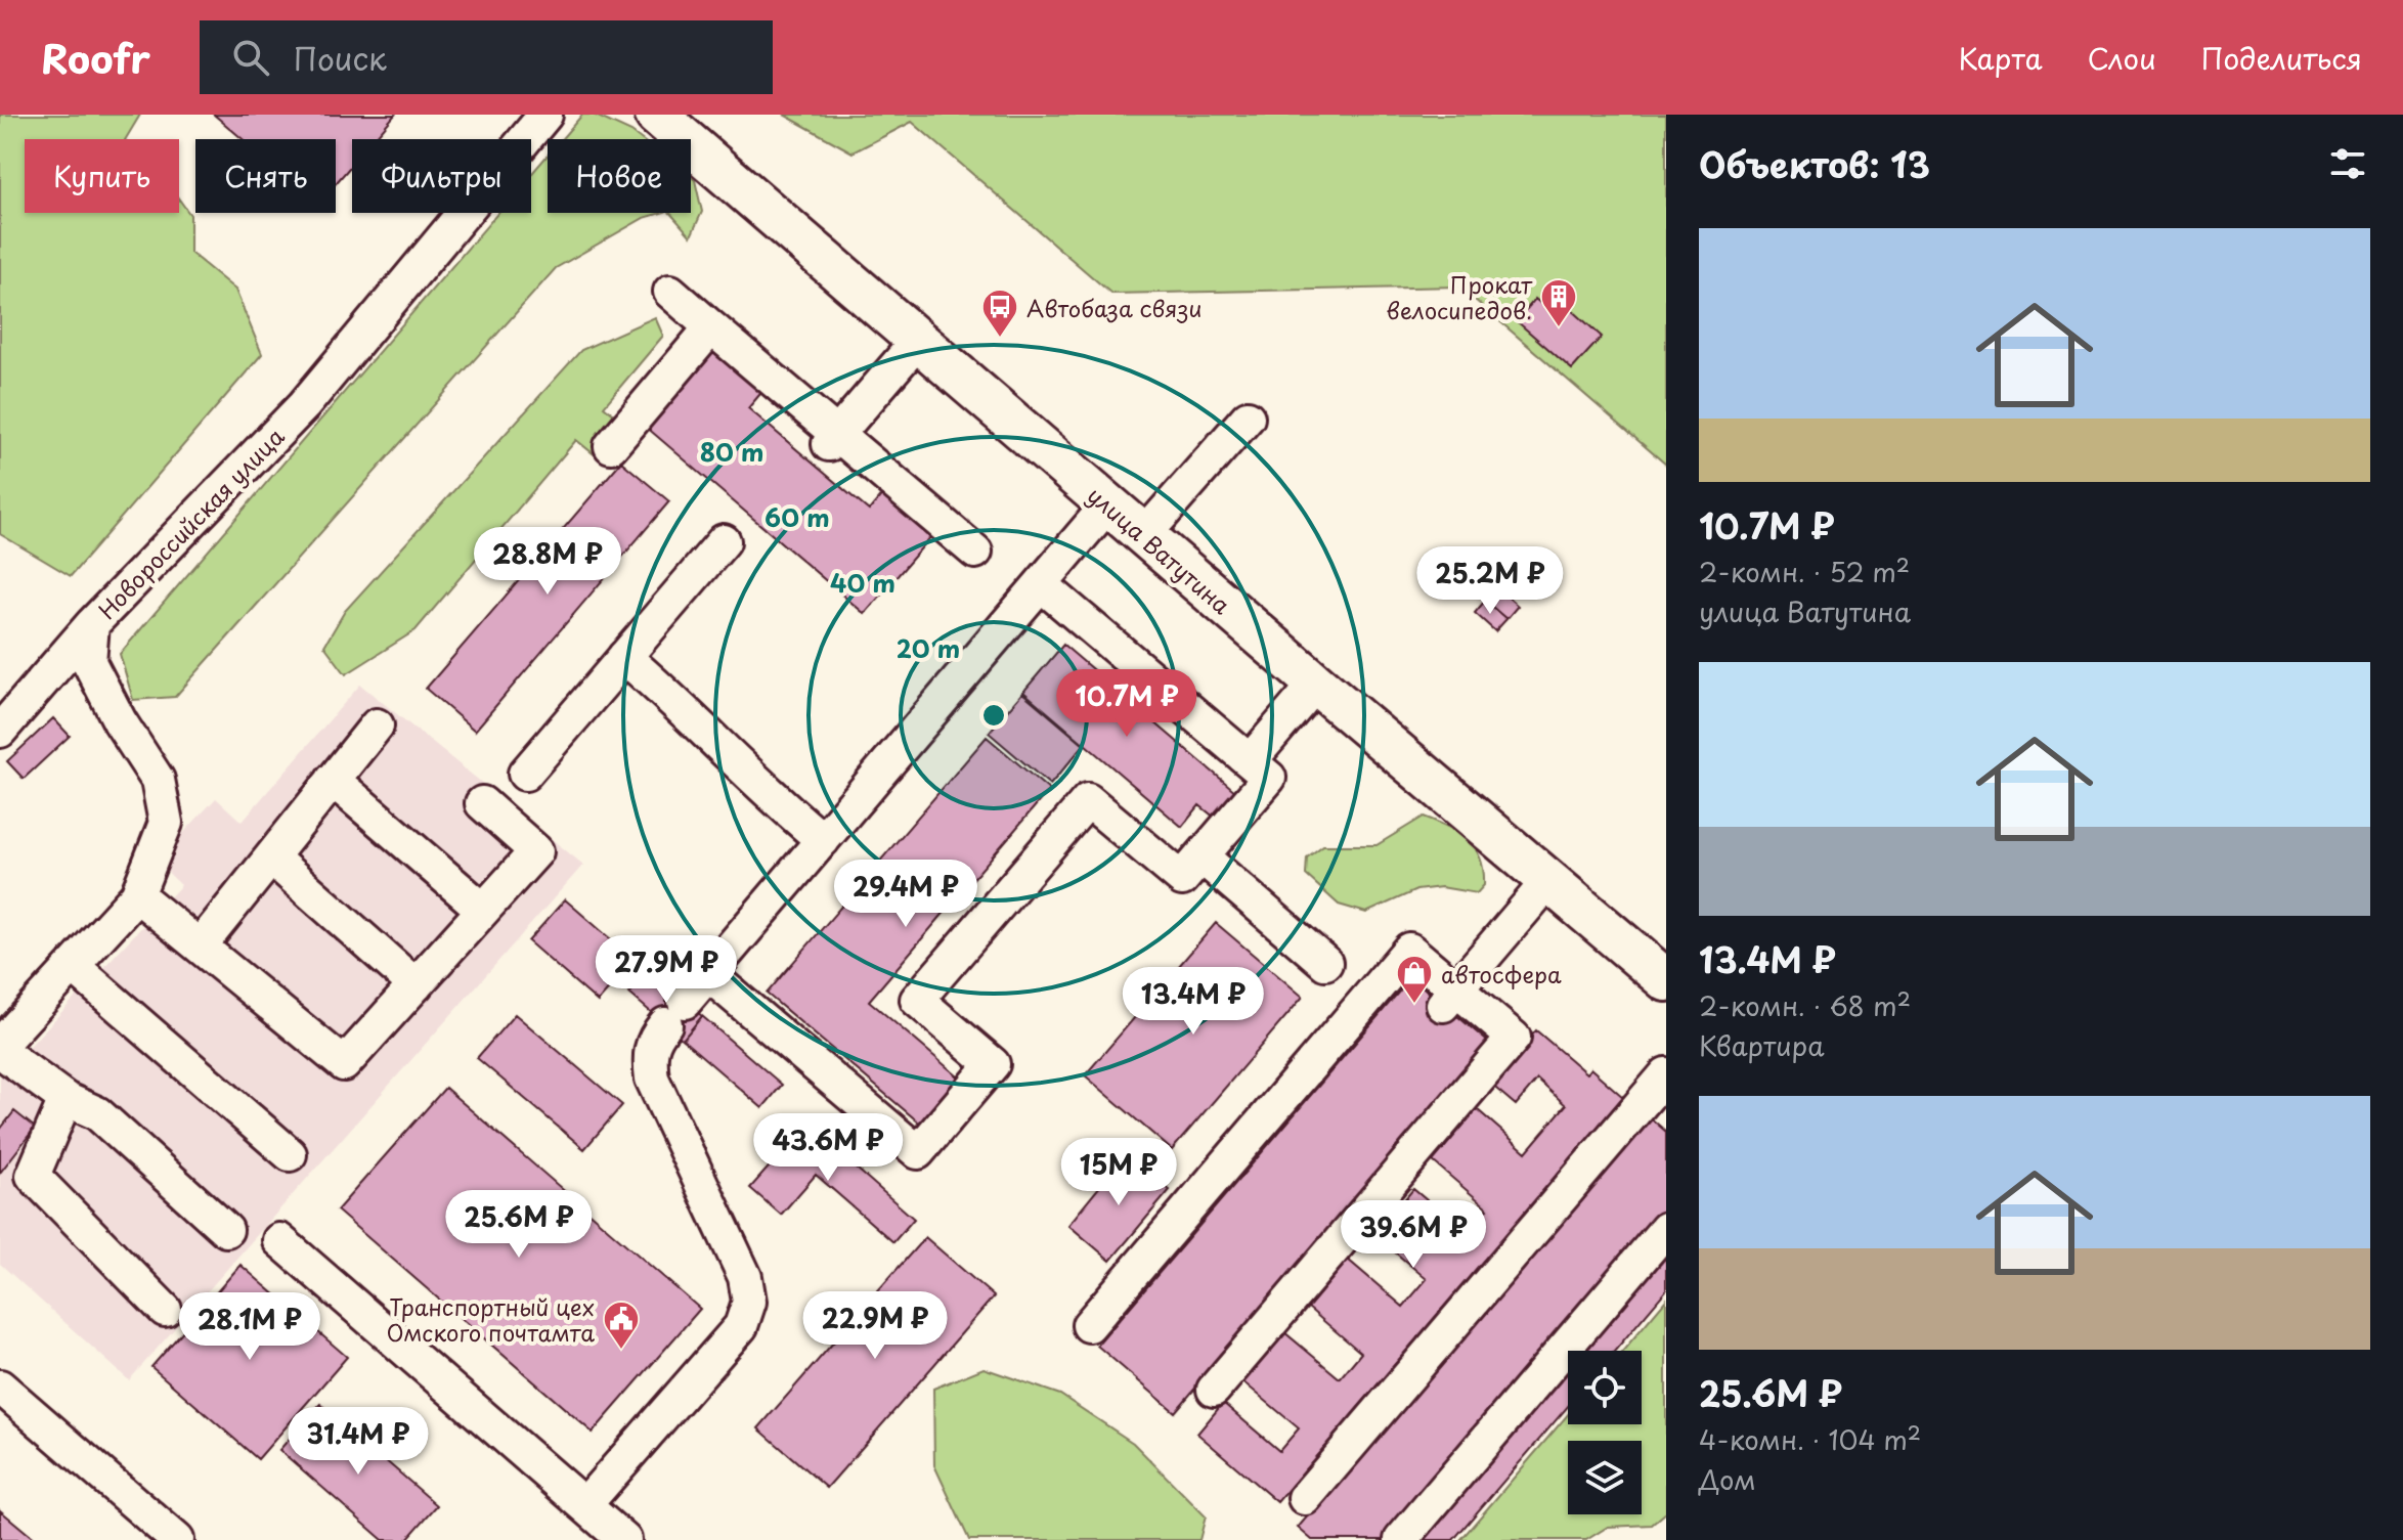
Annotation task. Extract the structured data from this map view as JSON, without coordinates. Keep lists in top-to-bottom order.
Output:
{
  "streets": {
    "main road": ["улица Ватутина"],
    "street": ["Новороссийская улица"]
  },
  "places": {
    "building": ["Прокат велосипедов."],
    "bus stop": ["Автобаза связи"],
    "shop": ["автосфера"],
    "public building": ["Транспортный цех Омского почтамта"]
  },
  "page": {
    "header": "Roofr",
    "search": "Поиск",
    "nav": ["Карта", "Слои", "Поделиться"],
    "heading": "Объектов: 13",
    "chip": [
      "Купить",
      "Снять",
      "Фильтры",
      "Новое"
    ],
    "list": [
      {
        "name": "10.7M ₽",
        "note": "2-комн. · 52 m² · улица Ватутина"
      },
      {
        "name": "13.4M ₽",
        "note": "2-комн. · 68 m² · Квартира"
      },
      {
        "name": "25.6M ₽",
        "note": "4-комн. · 104 m² · Дом"
      }
    ],
    "price": [
      "28.8M ₽",
      "25.2M ₽",
      "10.7M ₽",
      "29.4M ₽",
      "27.9M ₽",
      "13.4M ₽",
      "43.6M ₽",
      "15M ₽",
      "25.6M ₽",
      "39.6M ₽",
      "22.9M ₽",
      "28.1M ₽",
      "31.4M ₽"
    ]
  },
  "rings": [
    "80 m",
    "60 m",
    "40 m",
    "20 m"
  ]
}
